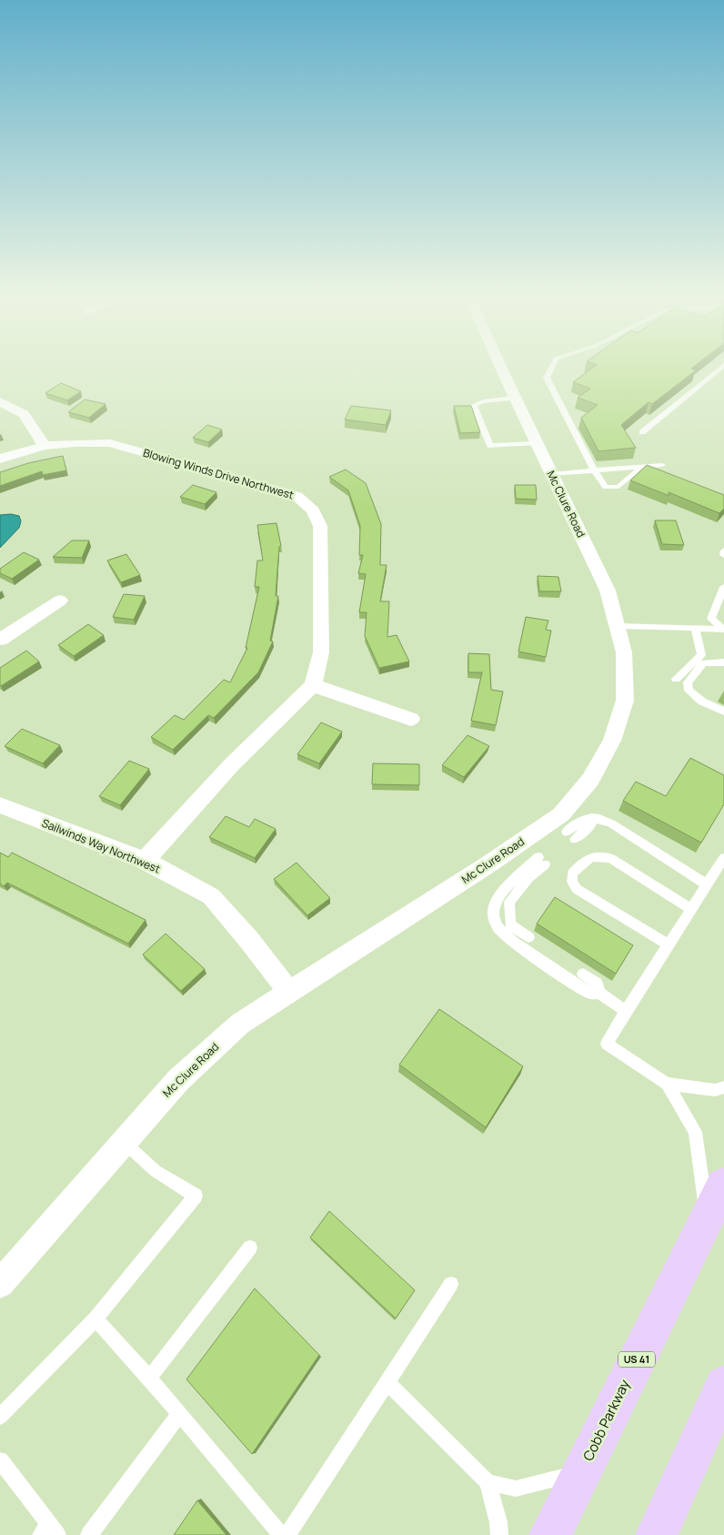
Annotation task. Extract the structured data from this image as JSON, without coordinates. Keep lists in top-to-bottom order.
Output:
{
  "streets": {
    "main road": ["US 41", "Cobb Parkway"],
    "street": ["Blowing Winds Drive Northwest", "Mc Clure Road", "Sailwinds Way Northwest"]
  },
  "crossings": [
    ["Mc Clure Road", "Sailwinds Way Northwest"]
  ]
}
